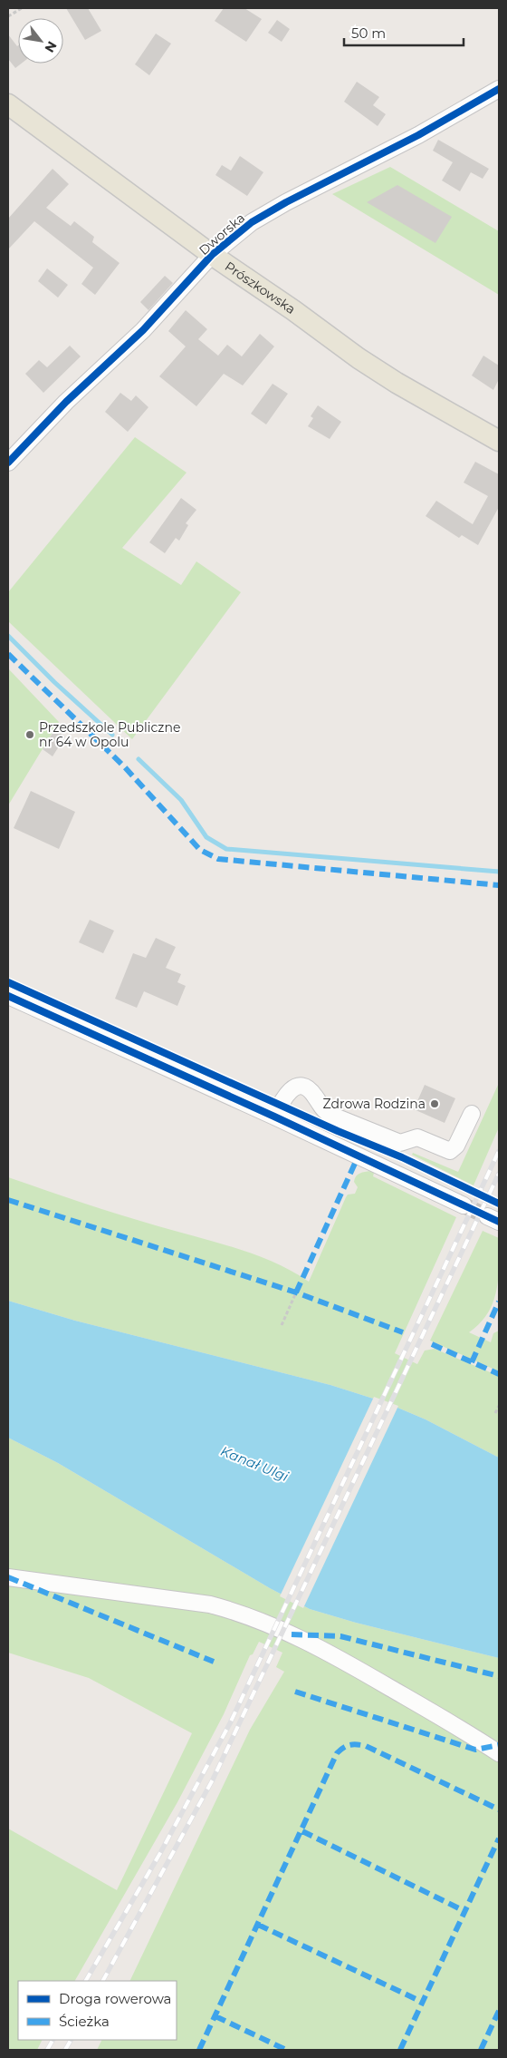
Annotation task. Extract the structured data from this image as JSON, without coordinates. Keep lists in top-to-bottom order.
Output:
{
  "streets": {
    "main road": ["Prószkowska"],
    "street": ["Dworska"]
  },
  "crossings": [
    ["Dworska", "Prószkowska"]
  ],
  "water": ["Kanał Ulgi"],
  "places": ["Przedszkole Publiczne nr 64 w Opolu", "Zdrowa Rodzina"],
  "legend": ["Droga rowerowa", "Ścieżka"],
  "scale_bar": "50 m",
  "north": "bottom right"
}
